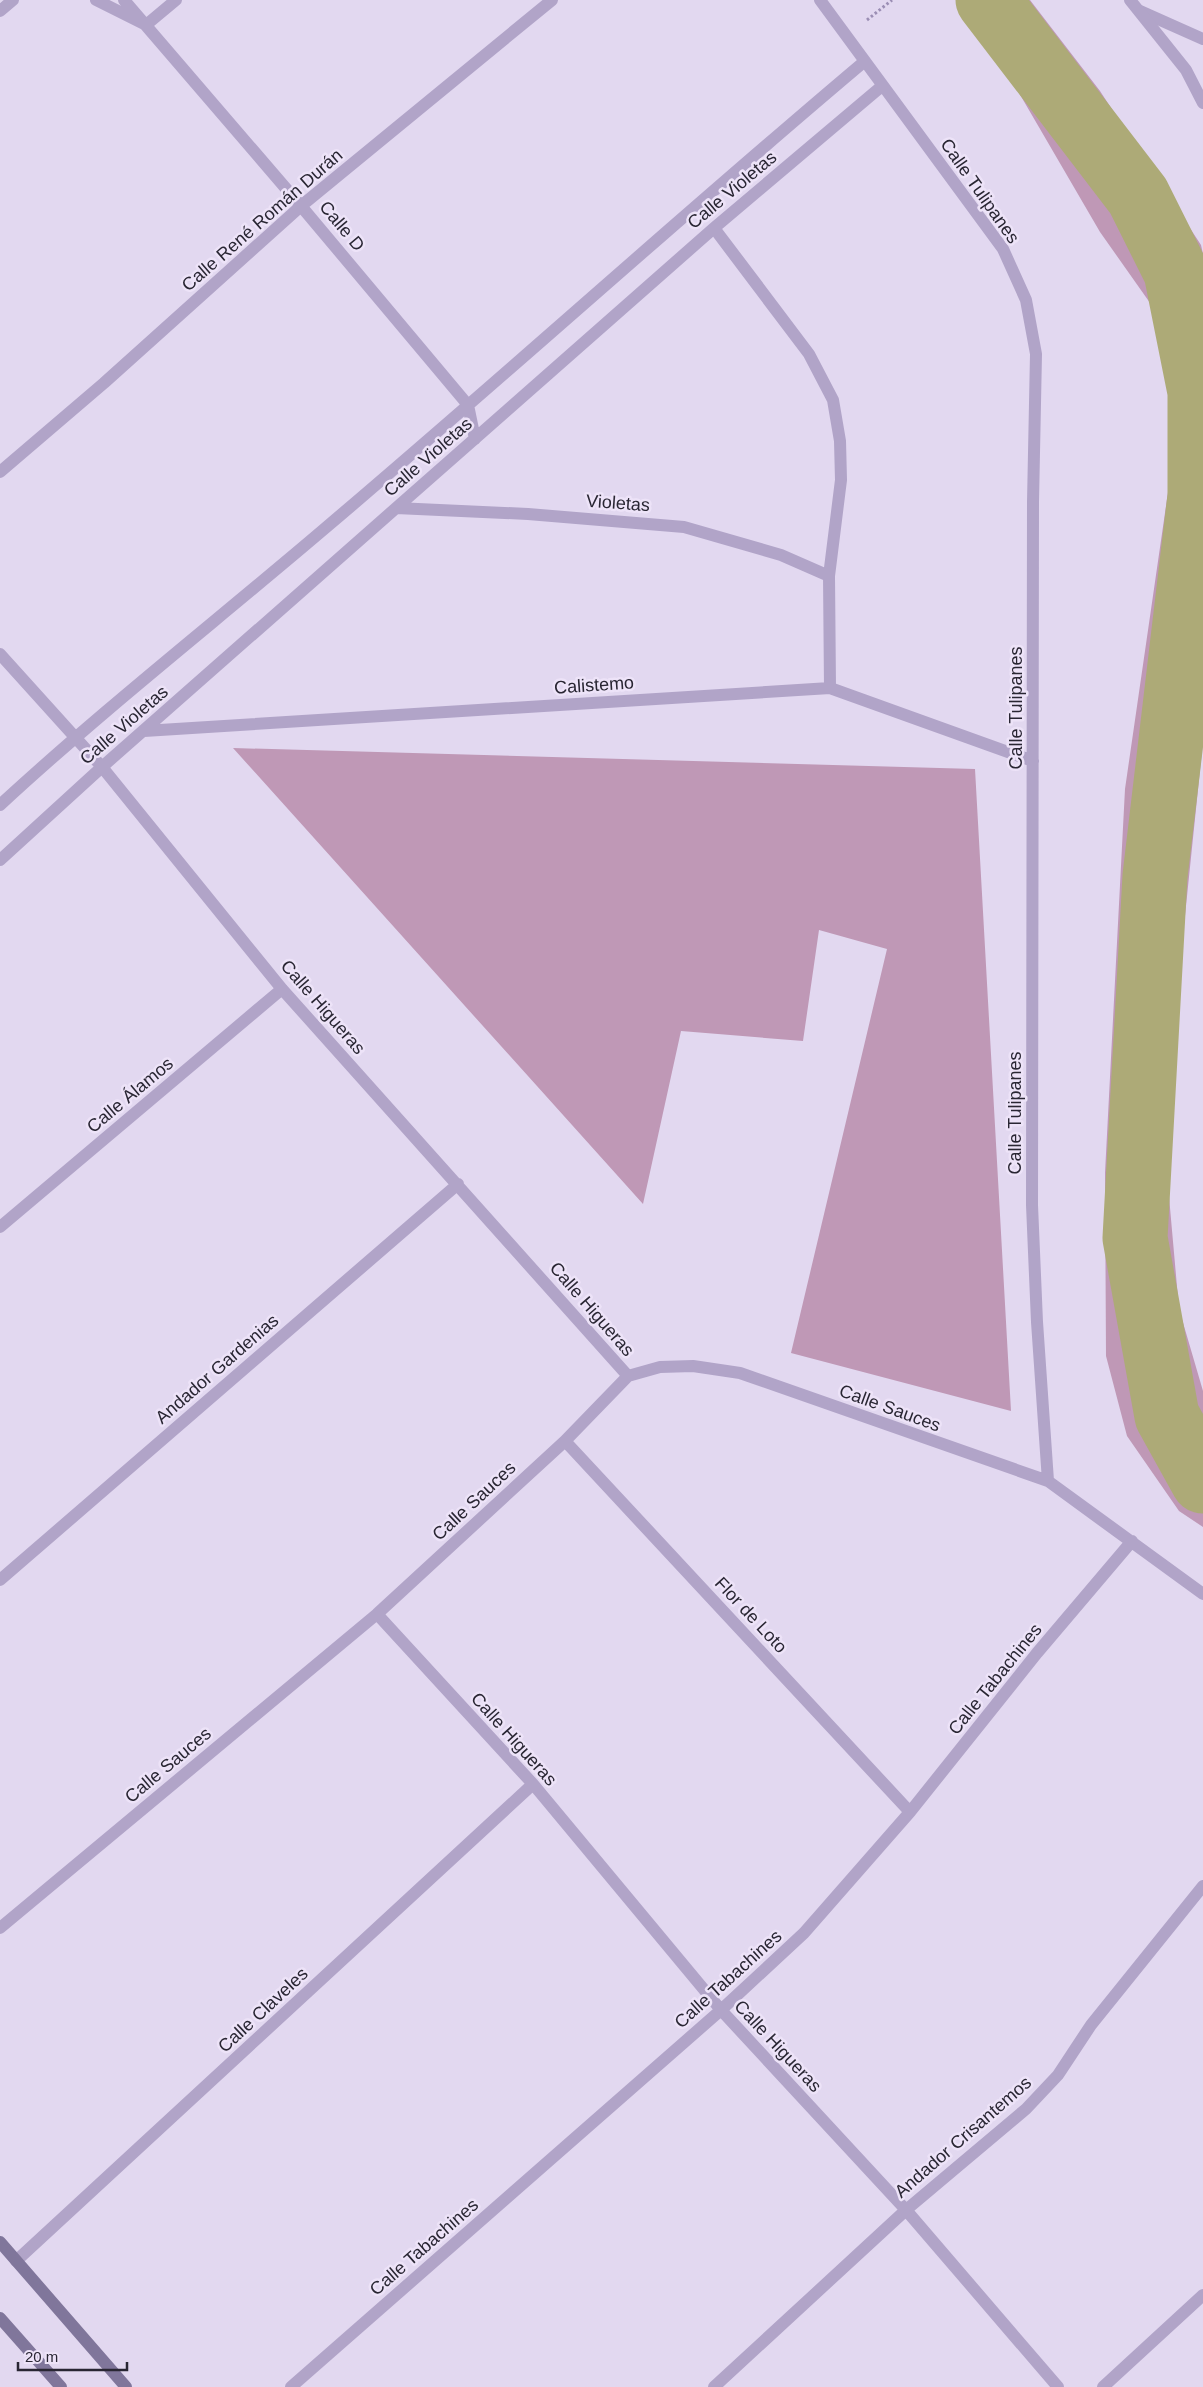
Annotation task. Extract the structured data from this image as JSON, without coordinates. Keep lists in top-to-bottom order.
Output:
{
  "streets": {
    "street": [
      "Calle Violetas",
      "Calle Tulipanes",
      "Calle René Román Durán",
      "Calle D",
      "Violetas",
      "Calistemo",
      "Calle Higueras",
      "Calle Álamos",
      "Andador Gardenias",
      "Calle Sauces",
      "Flor de Loto",
      "Calle Tabachines",
      "Calle Claveles",
      "Andador Crisantemos"
    ]
  },
  "crossings": [
    ["Calle Violetas", "Calle Tulipanes"],
    ["Calle Violetas", "Calle D"],
    ["Calle Violetas", "Violetas"],
    ["Calle Violetas", "Calistemo"],
    ["Calle Violetas", "Calle Higueras"],
    ["Calle Tulipanes", "Calistemo"],
    ["Calle Tulipanes", "Calle Sauces"],
    ["Calle René Román Durán", "Calle D"],
    ["Calle Higueras", "Calle Álamos"],
    ["Calle Higueras", "Andador Gardenias"],
    ["Calle Higueras", "Calle Sauces"],
    ["Calle Higueras", "Calle Tabachines"],
    ["Calle Higueras", "Calle Claveles"],
    ["Calle Higueras", "Andador Crisantemos"],
    ["Calle Sauces", "Flor de Loto"],
    ["Calle Sauces", "Calle Tabachines"],
    ["Flor de Loto", "Calle Tabachines"]
  ],
  "scale_bar": "20 m"
}
